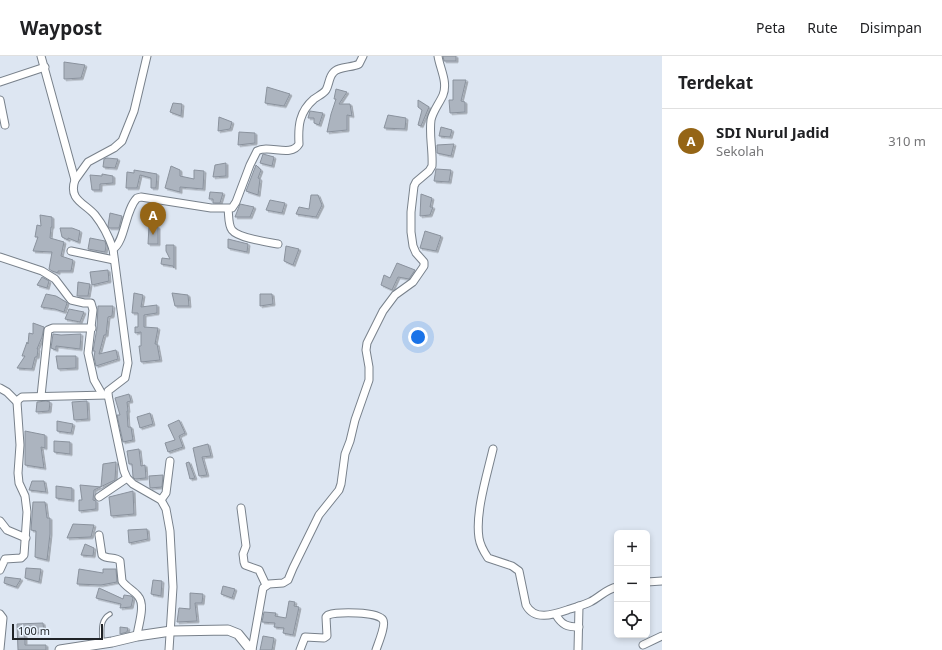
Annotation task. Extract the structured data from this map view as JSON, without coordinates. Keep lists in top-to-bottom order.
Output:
{
  "scale_bar": "100 m",
  "page": {
    "header": "Waypost",
    "nav": ["Peta", "Rute", "Disimpan"],
    "heading": "Terdekat",
    "list": [
      {
        "mark": "A",
        "name": "SDI Nurul Jadid",
        "note": "Sekolah",
        "value": "310 m"
      }
    ],
    "pins": "A",
    "map_buttons": ["+", "−"],
    "scale": "100 m"
  }
}
